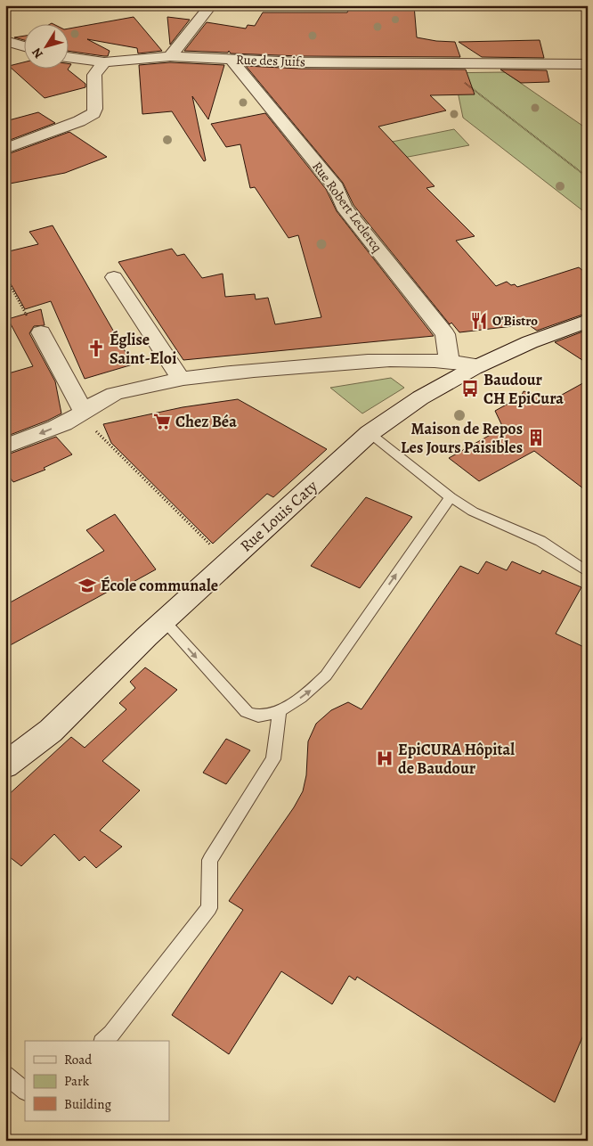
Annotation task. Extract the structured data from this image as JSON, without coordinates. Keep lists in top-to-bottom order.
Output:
{
  "streets": {
    "street": ["Rue des Juifs", "Rue Robert Leclercq", "Rue Louis Caty"]
  },
  "crossings": [
    ["Rue des Juifs", "Rue Robert Leclercq"]
  ],
  "places": {
    "restaurant": ["O'Bistro"],
    "church": ["Église Saint-Eloi"],
    "bus stop": ["Baudour CH EpiCura"],
    "supermarket": ["Chez Béa"],
    "building": ["Maison de Repos Les Jours Paisibles"],
    "school or university": ["École communale"],
    "hospital": ["EpiCURA Hôpital de Baudour"]
  },
  "legend": ["Road", "Park", "Building"],
  "north": "bottom left"
}
